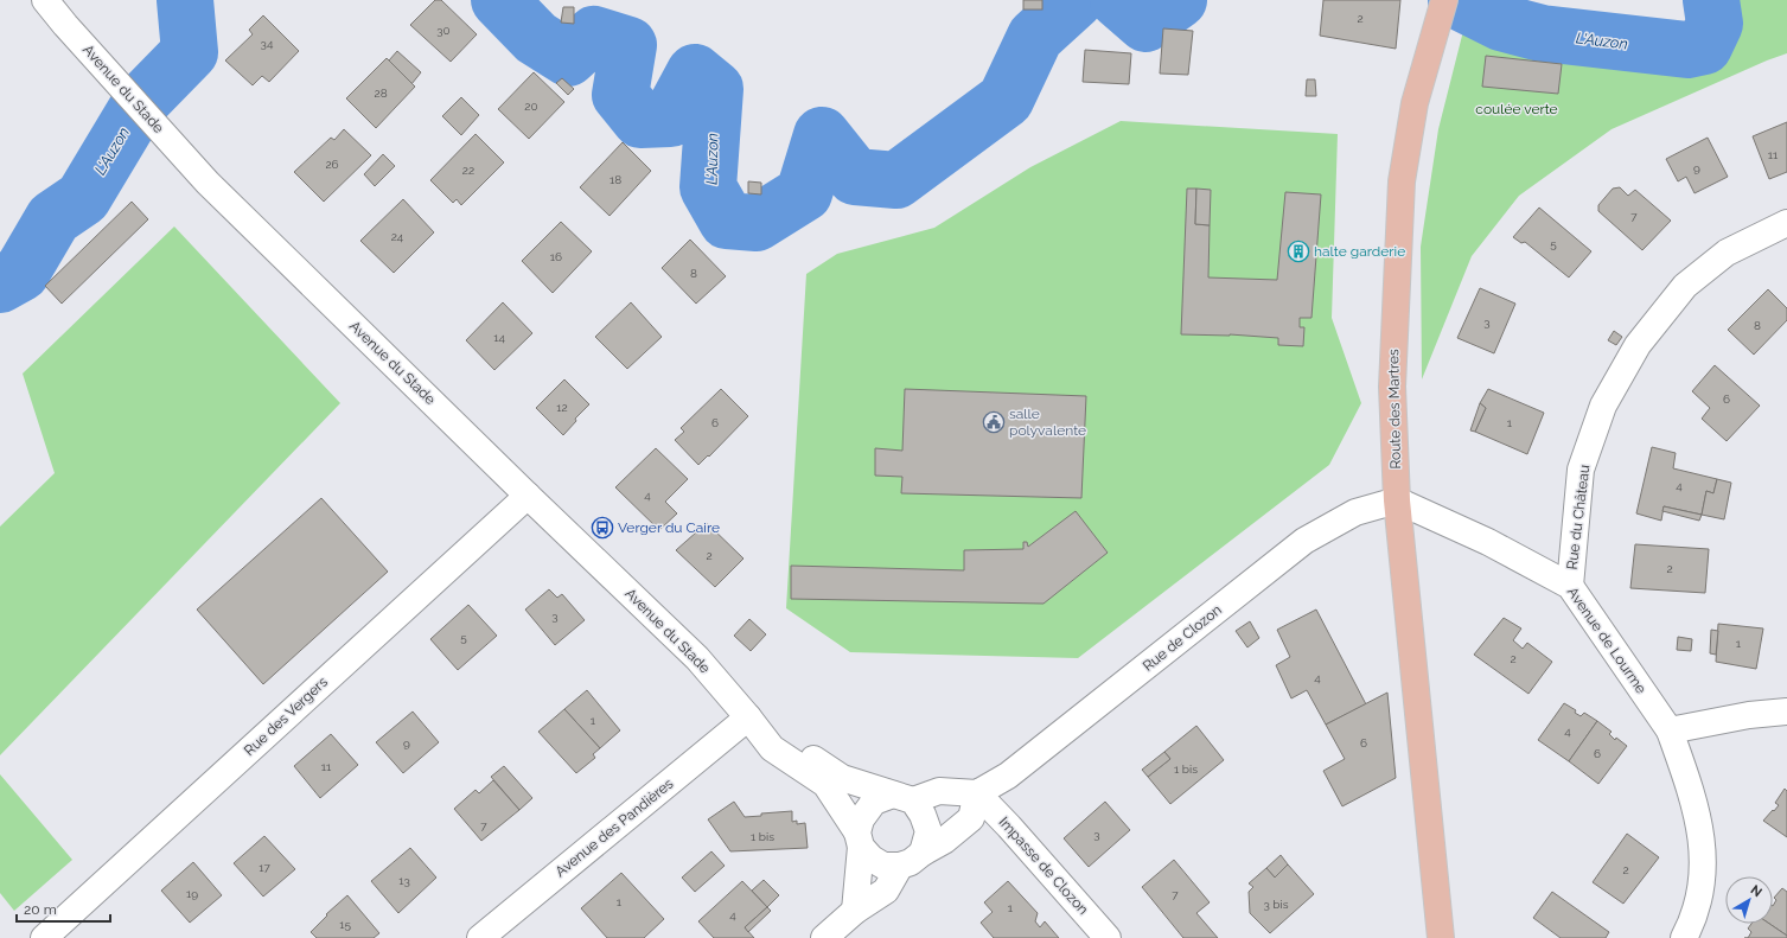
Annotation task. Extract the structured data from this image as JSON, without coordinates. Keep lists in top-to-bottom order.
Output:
{
  "streets": {
    "main road": ["Route des Martres"],
    "street": [
      "Avenue du Stade",
      "Rue du Château",
      "Rue de Clozon",
      "Avenue de Lourme",
      "Rue des Vergers",
      "Avenue des Pandières",
      "Impasse de Clozon"
    ]
  },
  "crossings": [
    ["Avenue du Stade", "Rue des Vergers"],
    ["Avenue du Stade", "Avenue des Pandières"],
    ["Route des Martres", "Rue de Clozon"],
    ["Route des Martres", "Avenue de Lourme"],
    ["Rue du Château", "Avenue de Lourme"],
    ["Rue de Clozon", "Avenue de Lourme"],
    ["Rue de Clozon", "Impasse de Clozon"]
  ],
  "water": ["L'Auzon"],
  "parks": ["coulée verte"],
  "places": {
    "building": ["halte garderie"],
    "public building": ["salle polyvalente"],
    "bus stop": ["Verger du Caire"]
  },
  "house_numbers": [
    "2",
    "30",
    "34",
    "28",
    "20",
    "11",
    "26",
    "9",
    "22",
    "18",
    "7",
    "24",
    "5",
    "16",
    "8",
    "3",
    "8",
    "14",
    "6",
    "12",
    "6",
    "1",
    "4",
    "4",
    "2",
    "2",
    "3",
    "5",
    "1",
    "2",
    "4",
    "1",
    "4",
    "9",
    "6",
    "6",
    "11",
    "1 bis",
    "7",
    "3",
    "1 bis",
    "17",
    "2",
    "13",
    "19",
    "7",
    "1",
    "3 bis",
    "1",
    "4",
    "15"
  ],
  "scale_bar": "20 m",
  "north": "top right"
}
